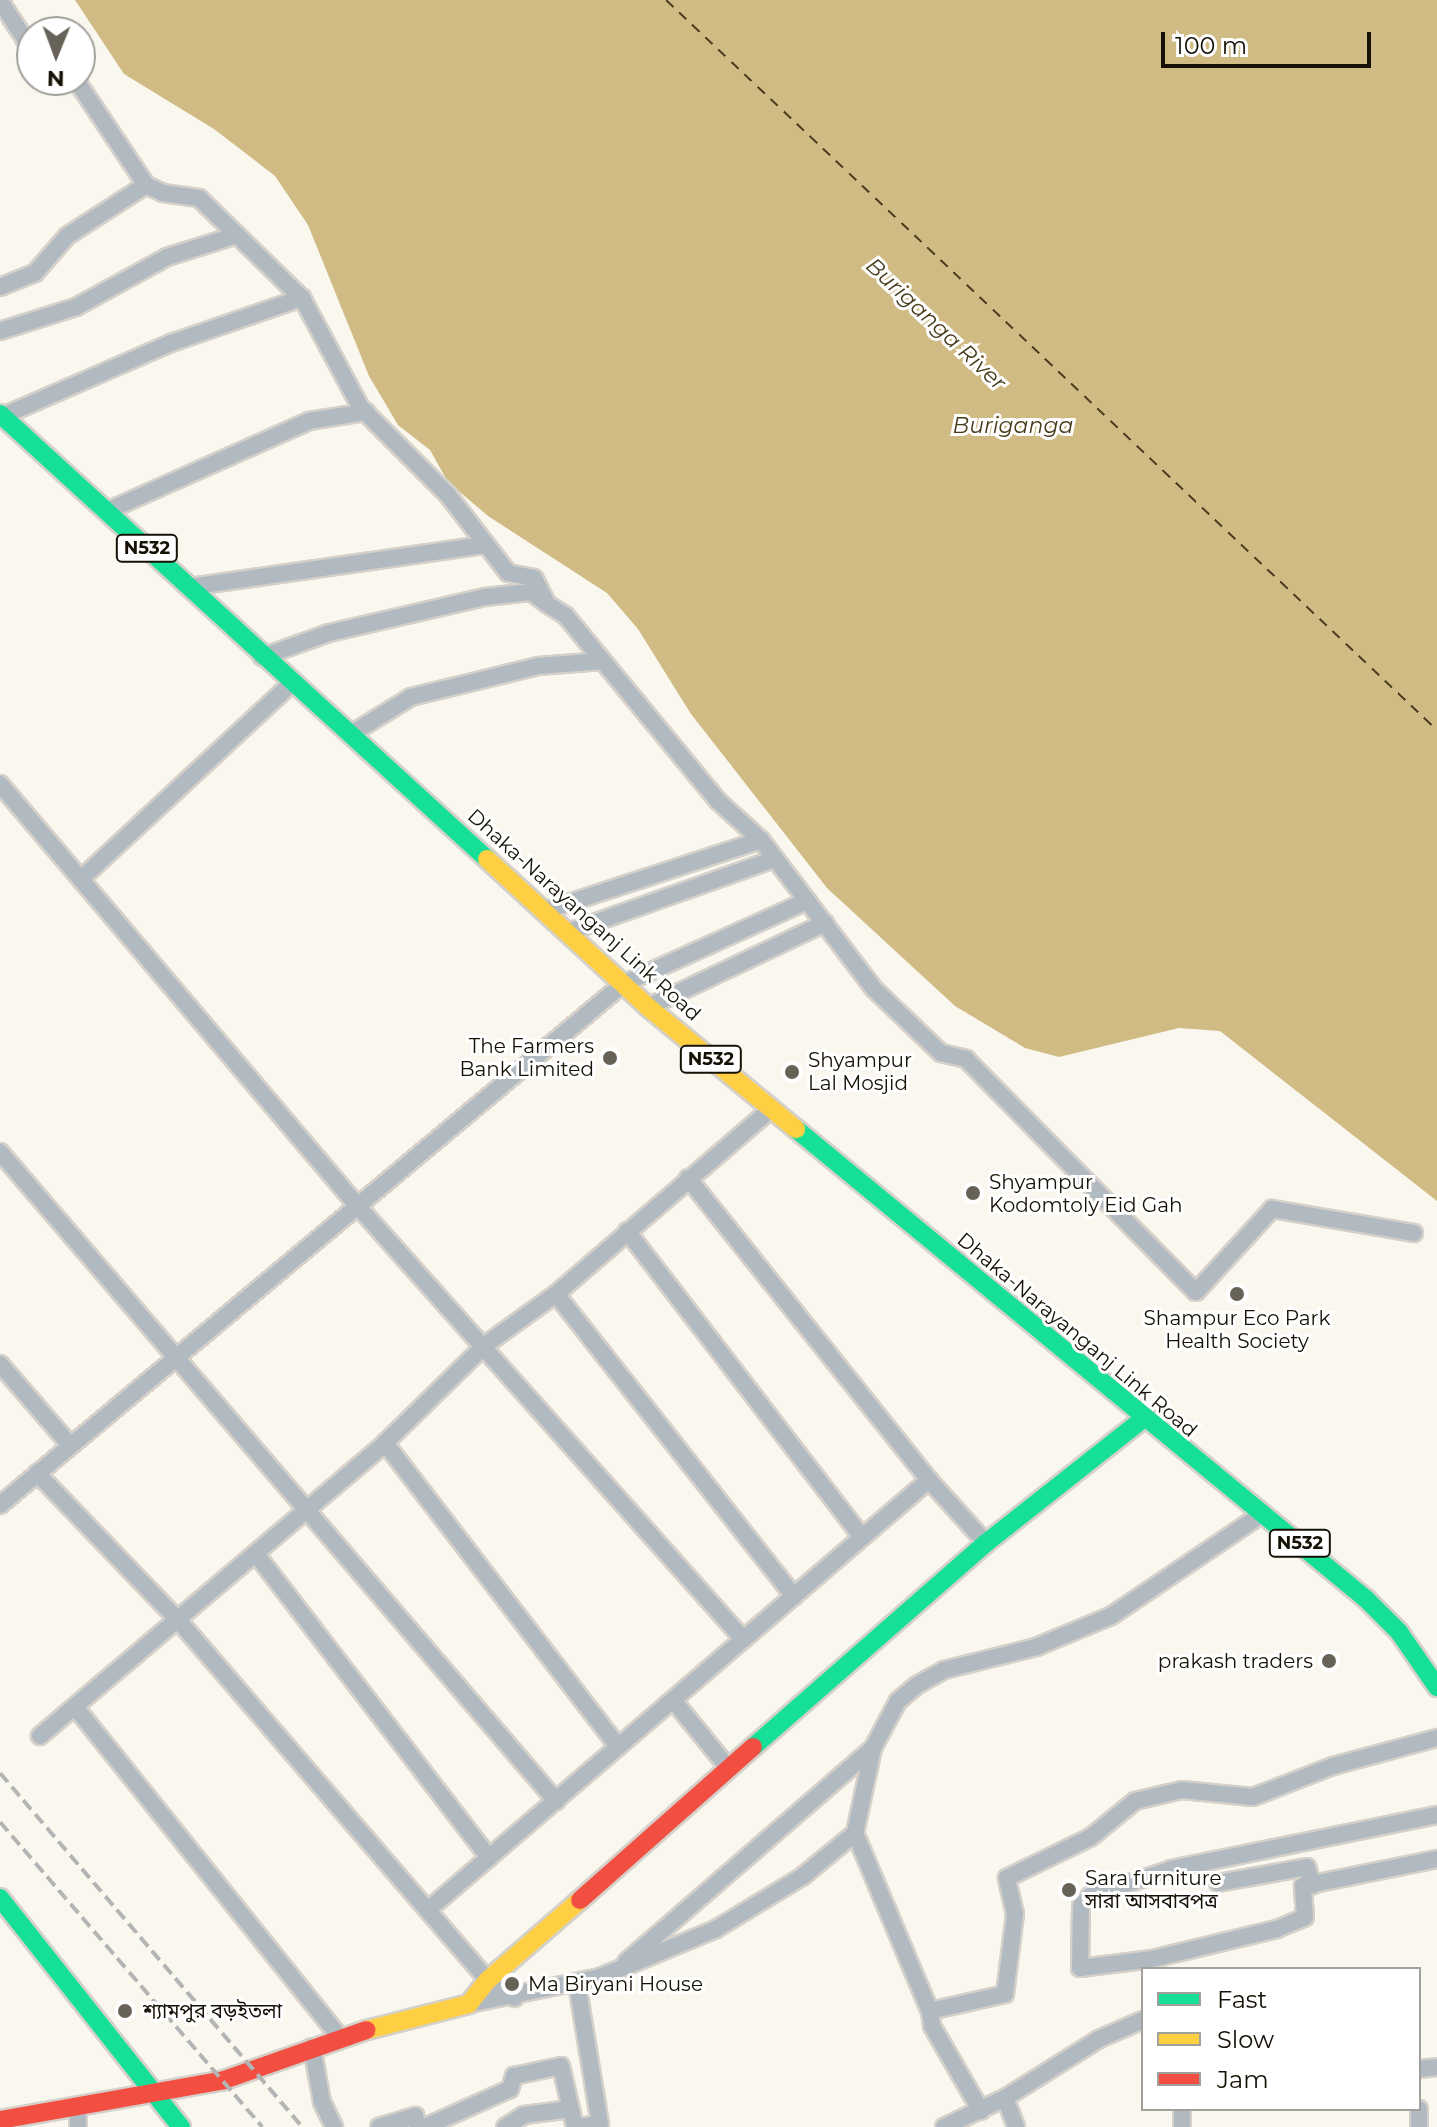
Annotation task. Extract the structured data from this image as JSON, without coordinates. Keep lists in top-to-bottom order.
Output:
{
  "streets": {
    "main road": ["N532", "Dhaka-Narayanganj Link Road"]
  },
  "water": ["Buriganga River", "Buriganga"],
  "places": [
    "The Farmers Bank Limited",
    "Shyampur Lal Mosjid",
    "Shyampur Kodomtoly Eid Gah",
    "Shampur Eco Park Health Society",
    "prakash traders",
    "Sara furniture সারা আসবাবপত্র",
    "Ma Biryani House",
    "শ্যামপুর বড়ইতলা"
  ],
  "legend": ["Fast", "Slow", "Jam"],
  "scale_bar": "100 m",
  "north": "bottom"
}
